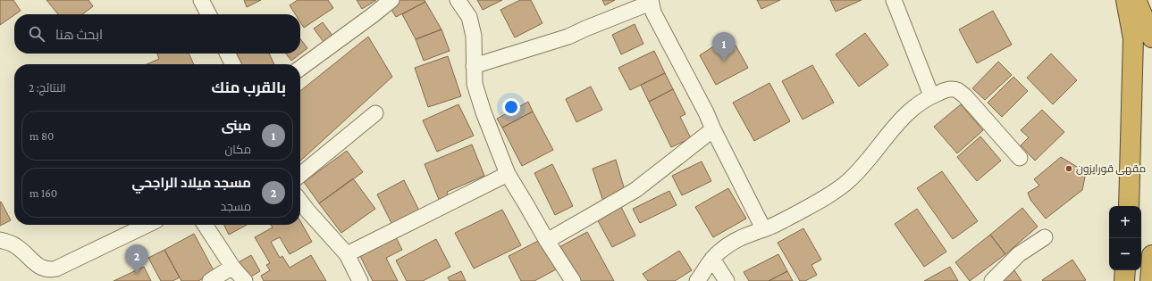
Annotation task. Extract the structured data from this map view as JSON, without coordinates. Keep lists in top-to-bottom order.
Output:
{
  "places": ["مقهى قورايزون"],
  "page": {
    "search": "ابحث هنا",
    "pins": ["1", "2"],
    "heading": ["بالقرب منك", "النتائج: 2"],
    "list": [
      {
        "mark": "1",
        "name": "مبنى",
        "note": "مكان",
        "value": "80 m"
      },
      {
        "mark": "2",
        "name": "مسجد ميلاد الراجحي",
        "note": "مسجد",
        "value": "160 m"
      }
    ],
    "map_buttons": ["+", "−"]
  }
}
